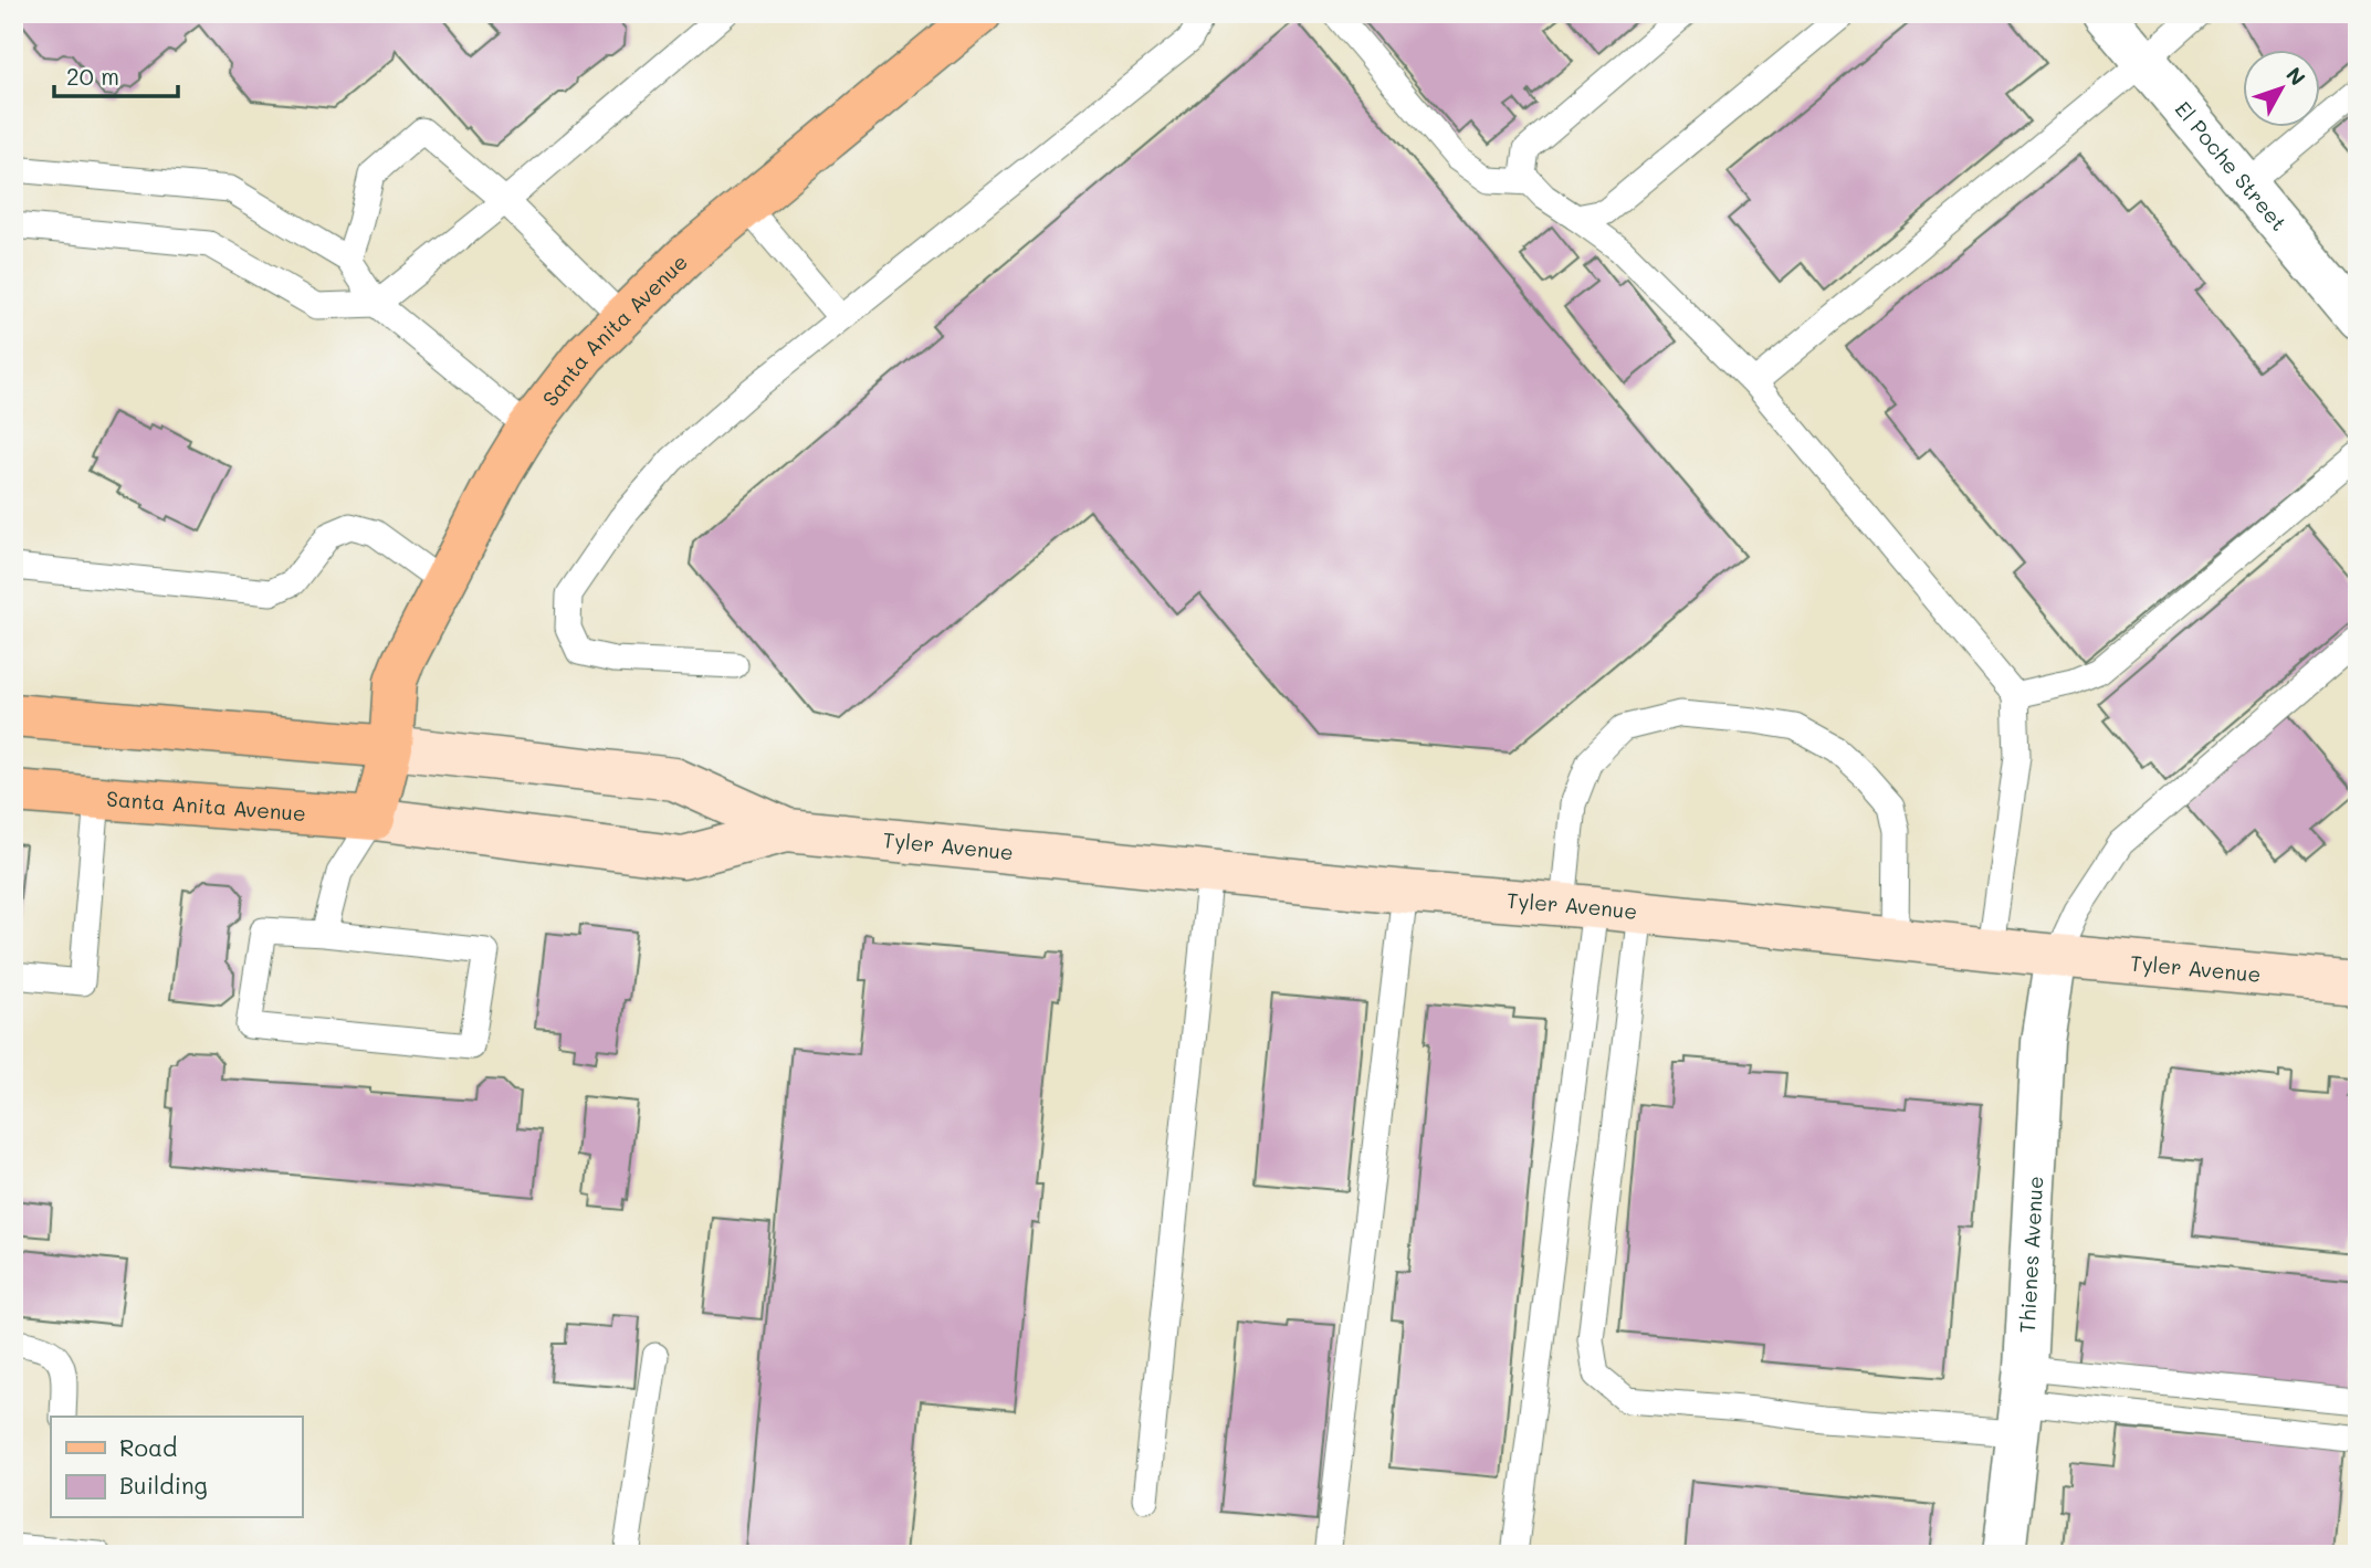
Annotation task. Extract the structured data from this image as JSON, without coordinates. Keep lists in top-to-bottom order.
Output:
{
  "streets": {
    "main road": ["Santa Anita Avenue", "Tyler Avenue"],
    "street": ["El Poche Street", "Thienes Avenue"]
  },
  "crossings": [
    ["Santa Anita Avenue", "Tyler Avenue"],
    ["Tyler Avenue", "Thienes Avenue"]
  ],
  "legend": ["Road", "Building"],
  "scale_bar": "20 m",
  "north": "top right"
}
